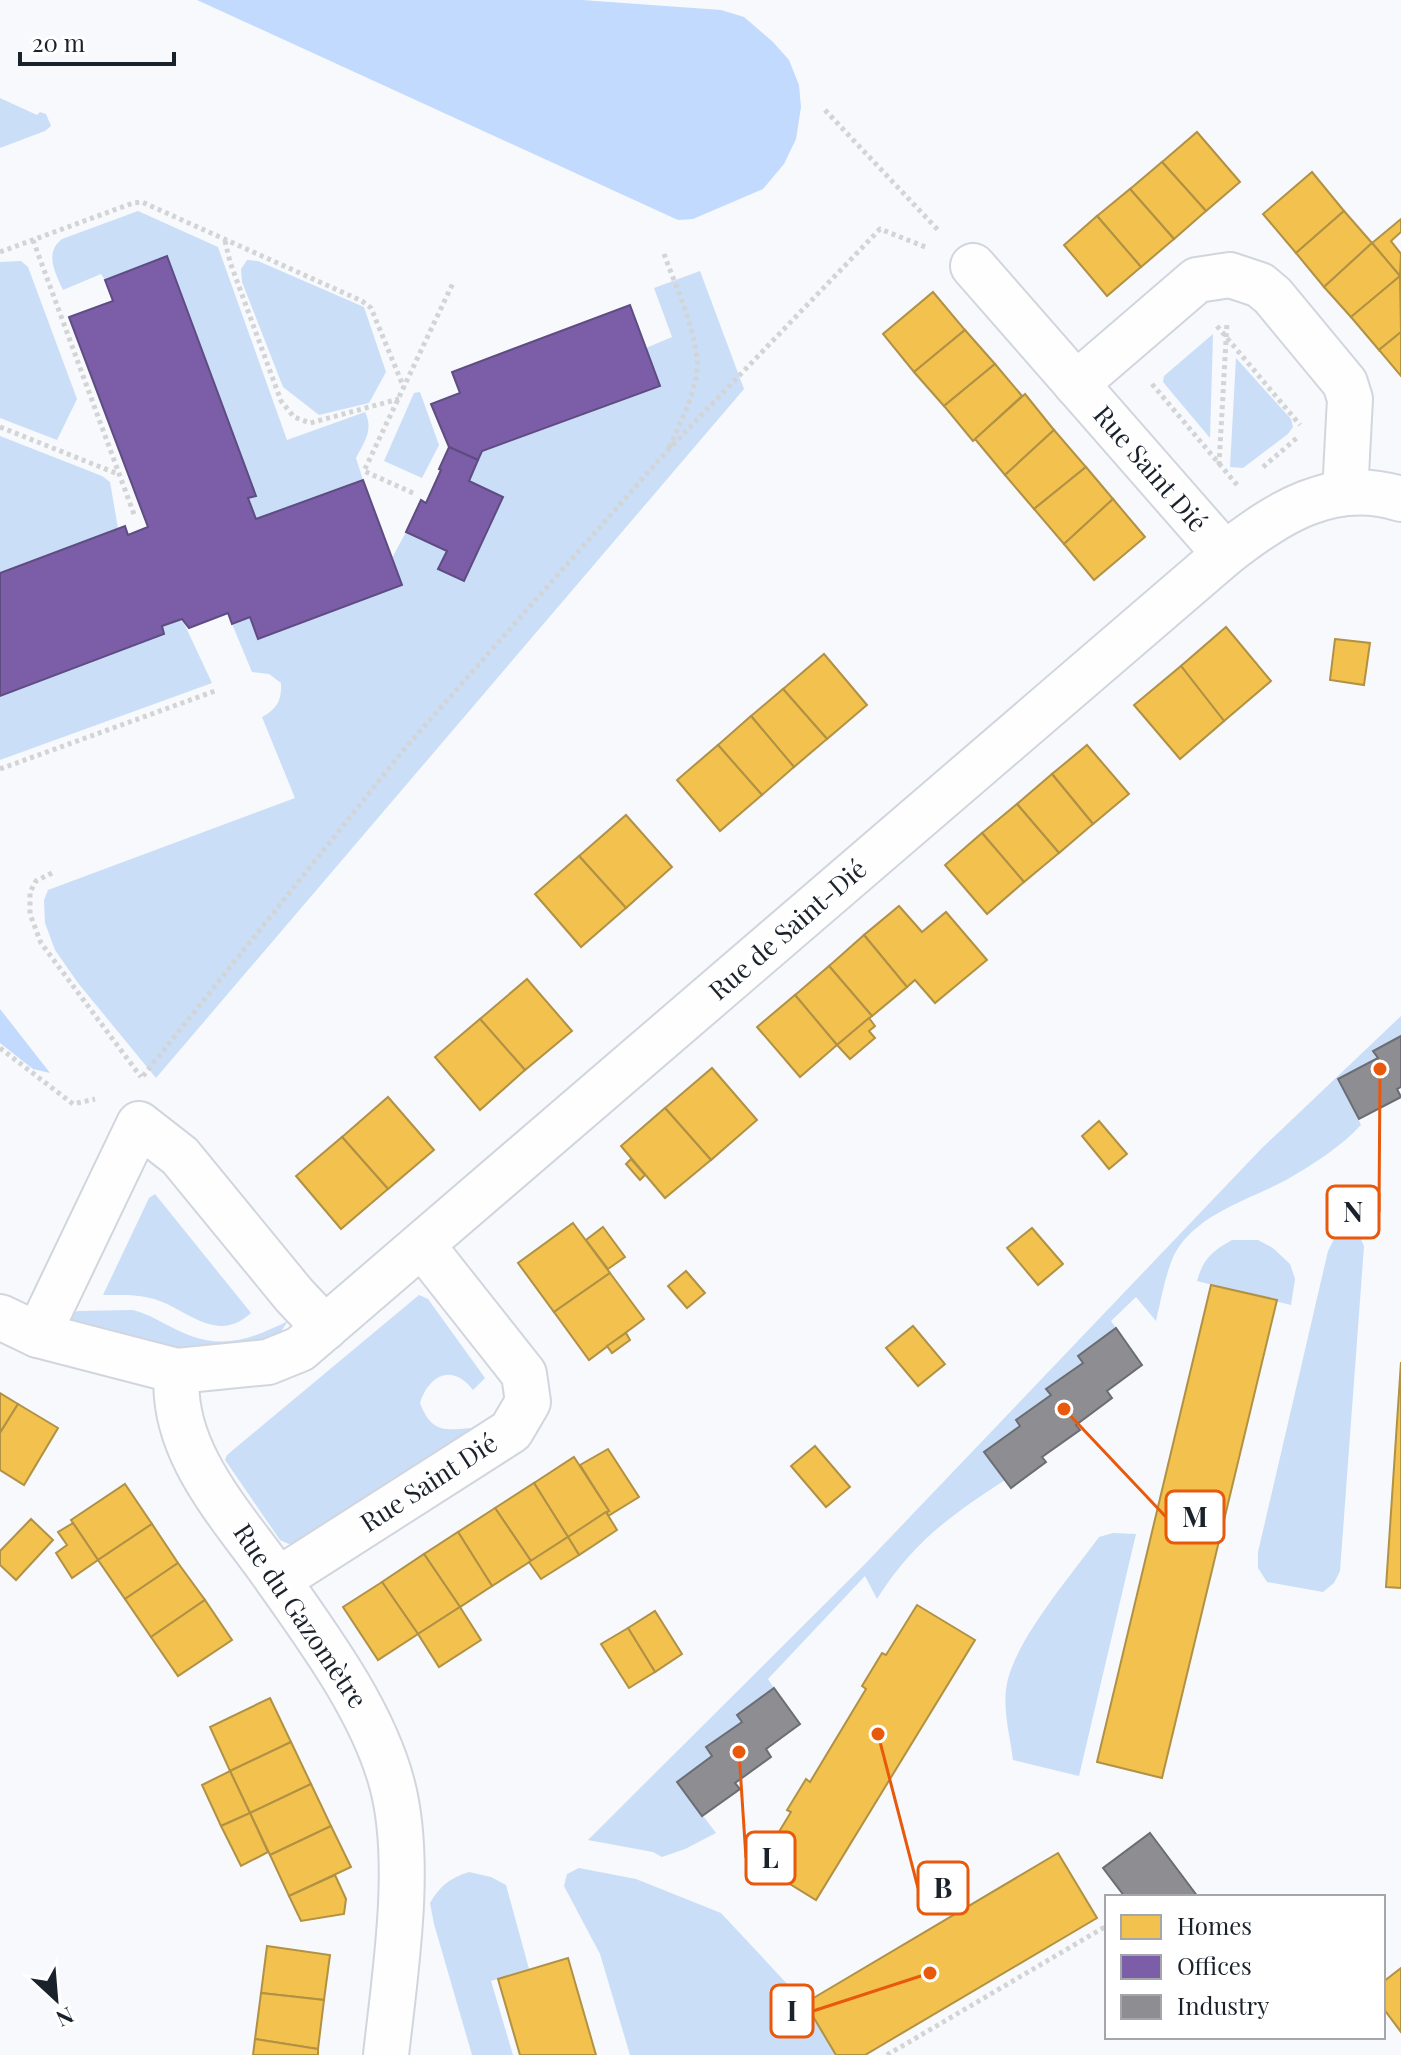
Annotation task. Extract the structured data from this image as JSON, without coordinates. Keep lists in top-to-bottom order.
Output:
{
  "streets": {
    "street": ["Rue Saint Dié", "Rue de Saint-Dié", "Rue du Gazomètre"]
  },
  "crossings": [
    ["Rue Saint Dié", "Rue de Saint-Dié"],
    ["Rue Saint Dié", "Rue du Gazomètre"],
    ["Rue de Saint-Dié", "Rue du Gazomètre"]
  ],
  "places": [
    "N",
    "M",
    "B",
    "L",
    "I"
  ],
  "legend": ["Homes", "Offices", "Industry"],
  "scale_bar": "20 m",
  "north": "bottom right"
}
